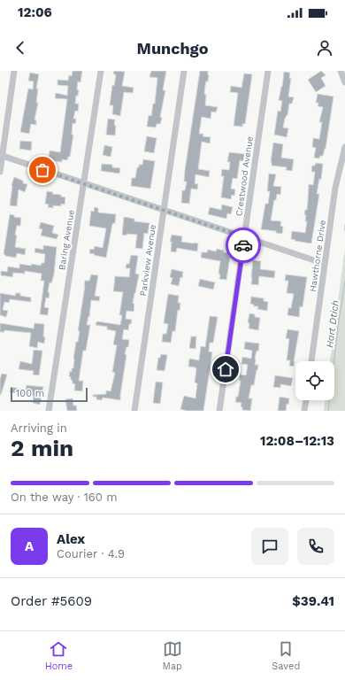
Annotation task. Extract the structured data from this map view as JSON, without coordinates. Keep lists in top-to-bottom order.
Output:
{
  "streets": {
    "street": [
      "Crestwood Avenue",
      "Baring Avenue",
      "Hawthorne Drive",
      "Parkview Avenue"
    ]
  },
  "water": ["Hart Dtich"],
  "scale_bar": "100 m",
  "page": {
    "status": "12:06",
    "header": "Munchgo",
    "scale": "100 m",
    "heading": ["2 min", "Arriving in", "12:08–12:13"],
    "panel": [
      "Alex",
      "Courier · 4.9",
      "Order #5609",
      "$39.41"
    ],
    "bar": "On the way · 160 m",
    "round": "A",
    "tabs": ["Home", "Map", "Saved"]
  }
}
